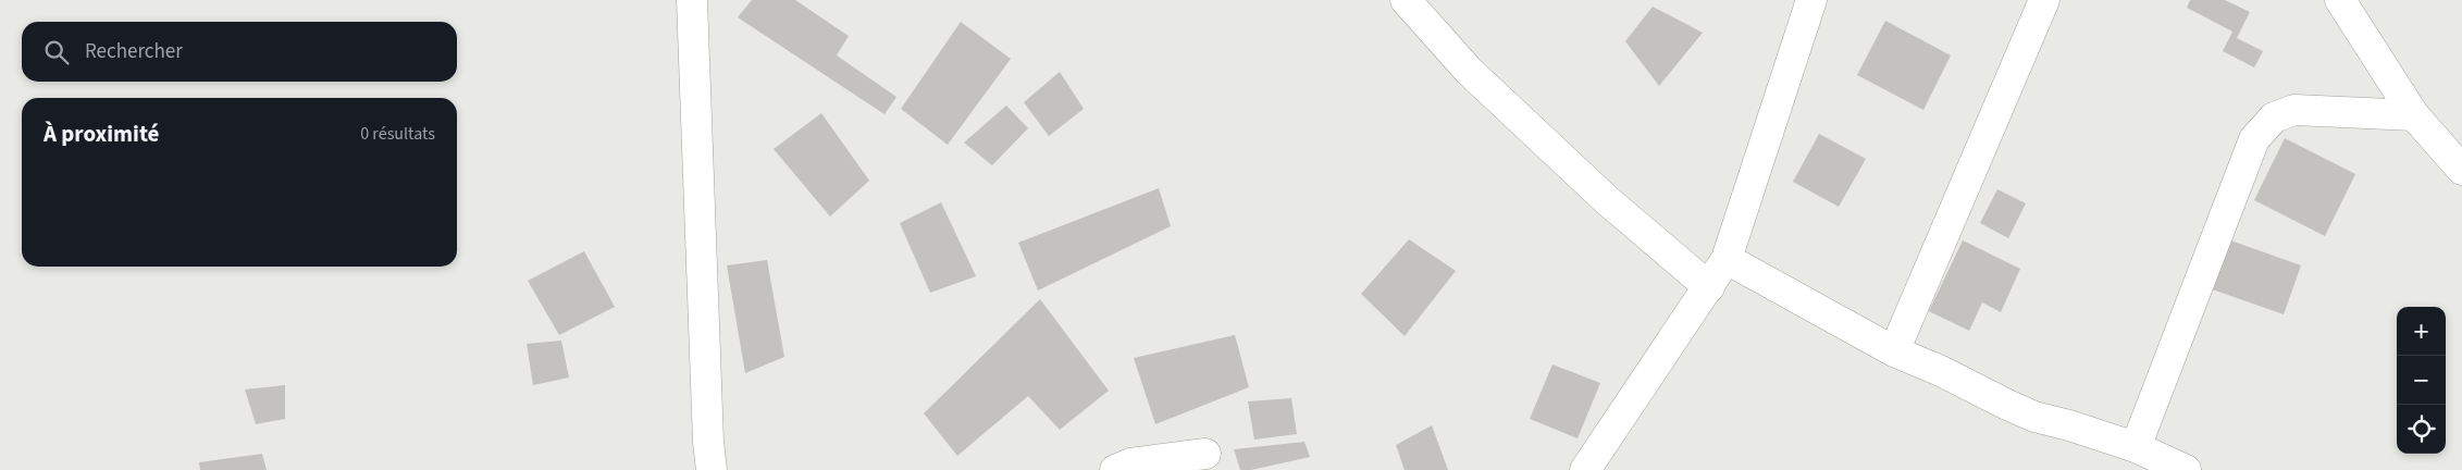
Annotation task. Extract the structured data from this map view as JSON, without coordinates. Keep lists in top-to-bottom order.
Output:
{
  "page": {
    "search": "Rechercher",
    "heading": ["À proximité", "0 résultats"],
    "map_buttons": ["+", "−"]
  }
}
